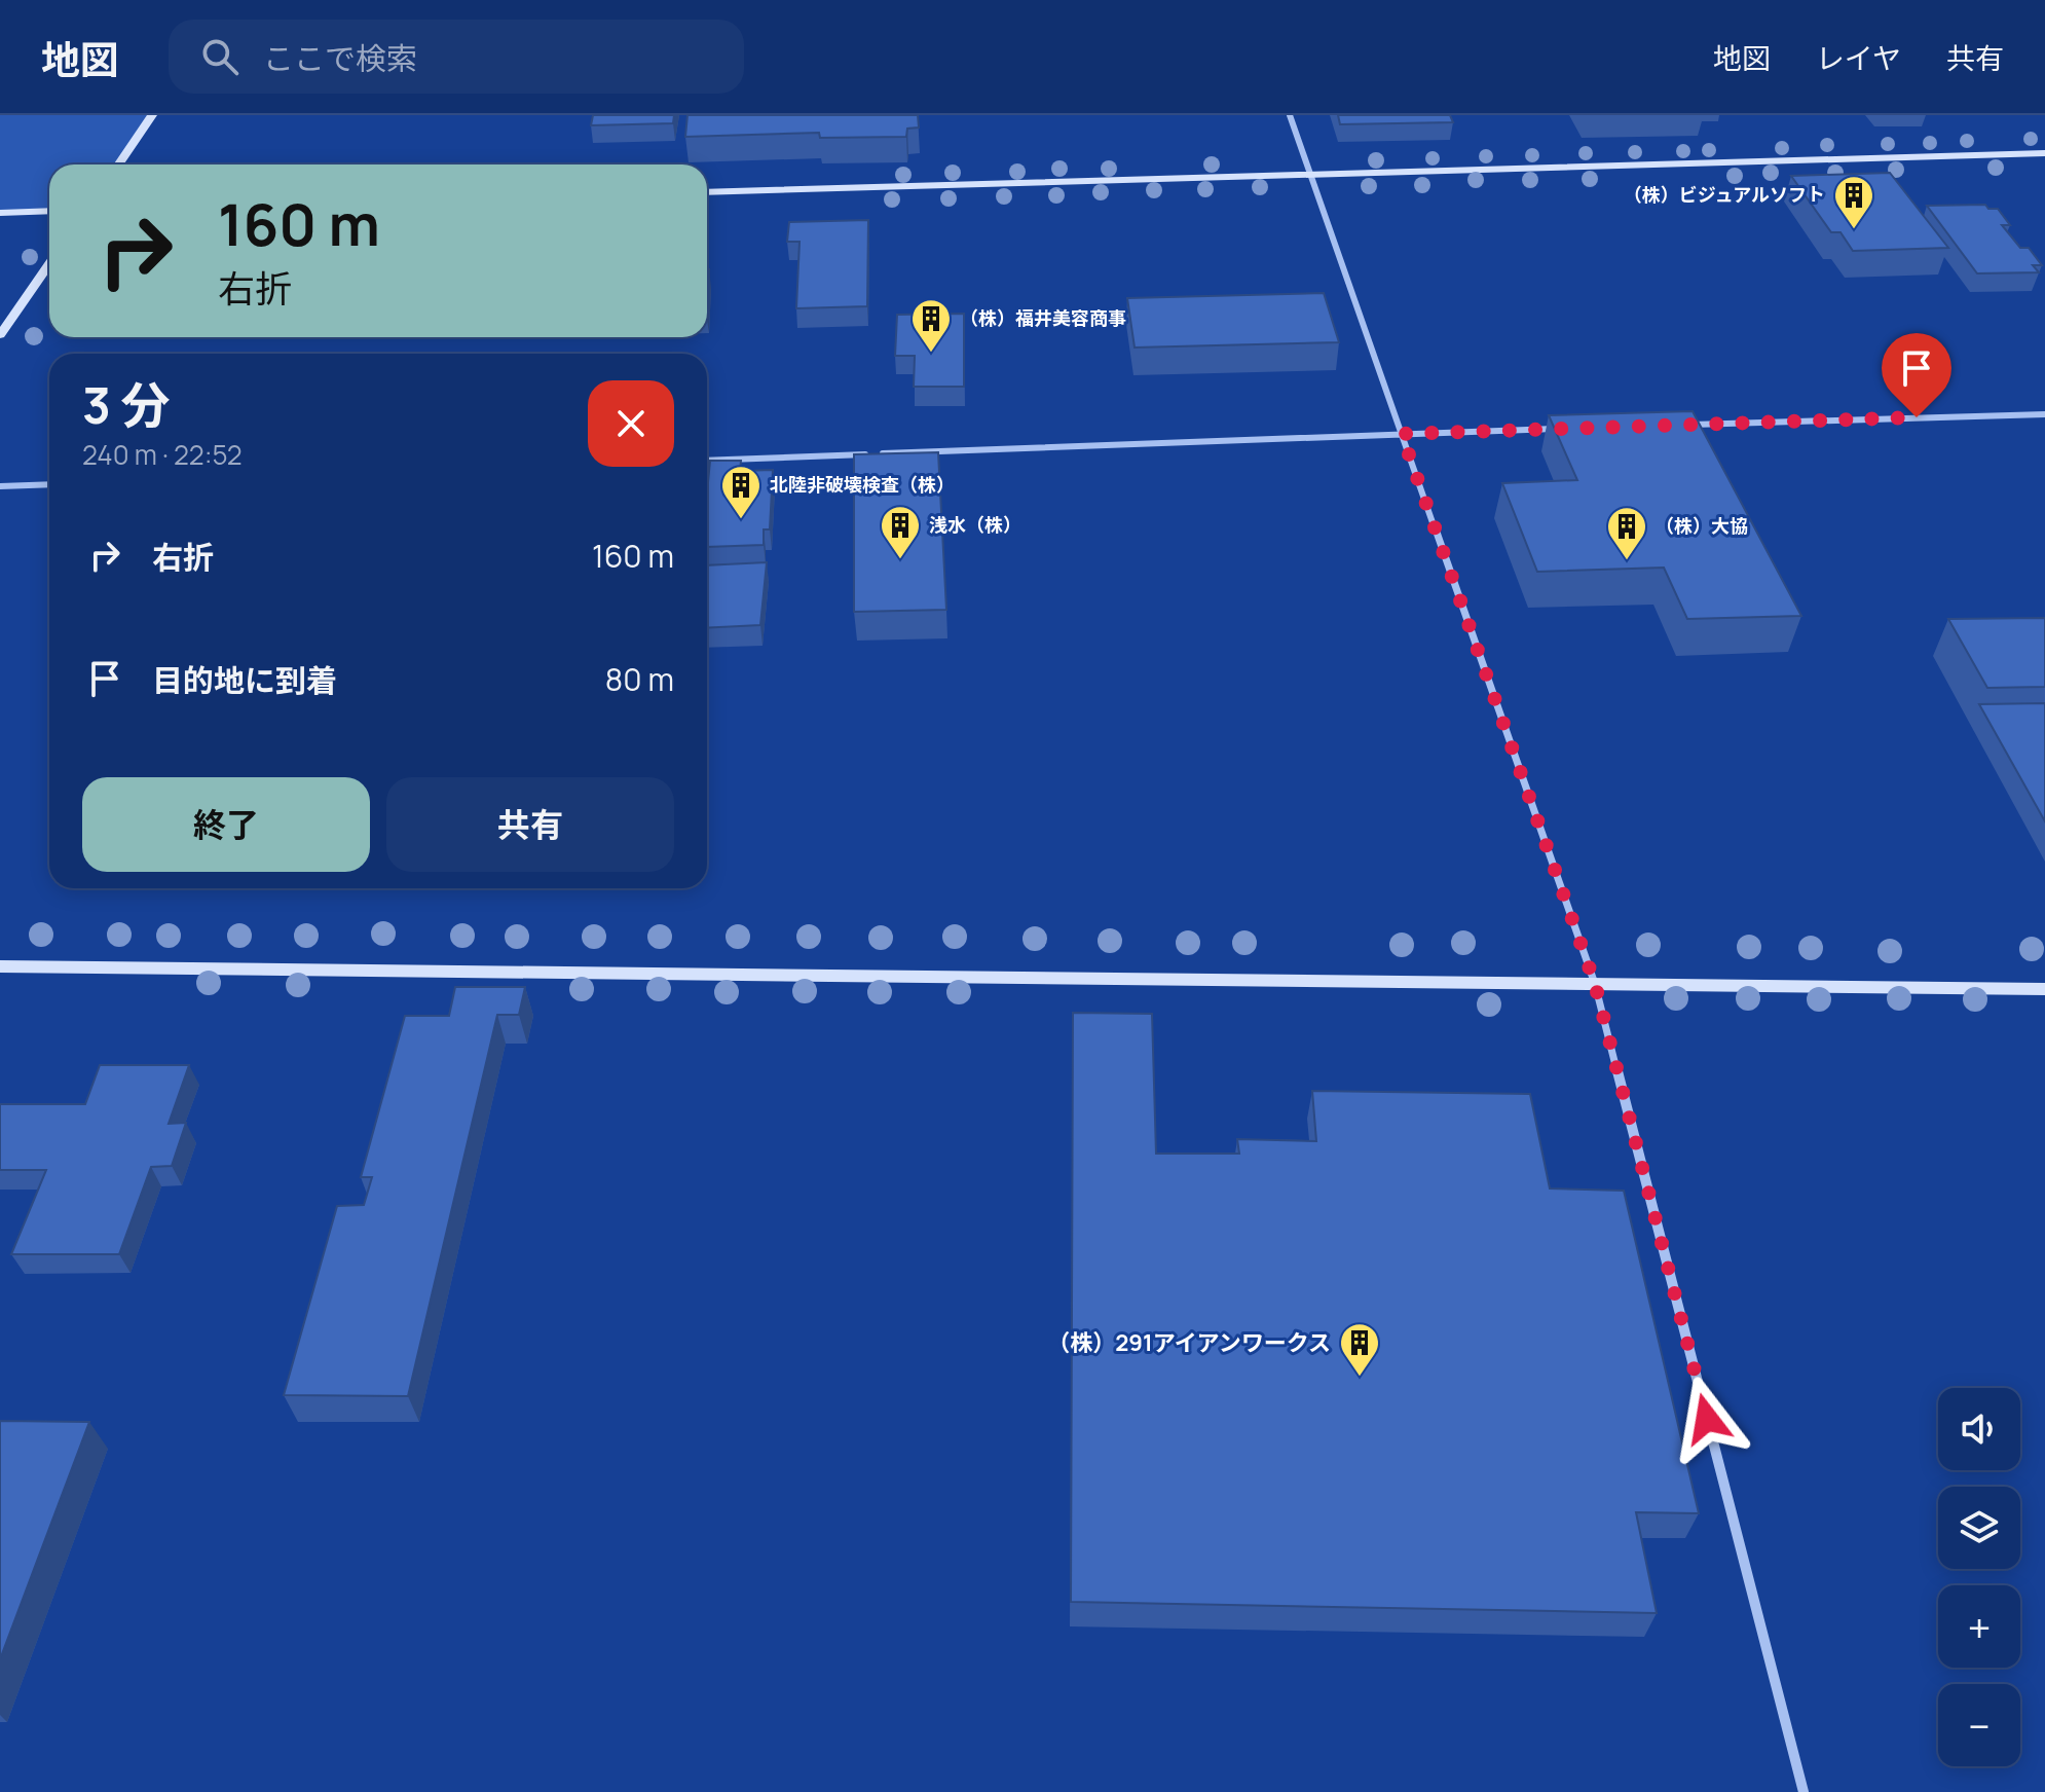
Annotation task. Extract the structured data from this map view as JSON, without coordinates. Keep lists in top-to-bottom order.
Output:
{
  "places": {
    "building": [
      "（株）ビジュアルソフト",
      "（株）福井美容商事",
      "北陸非破壊検査（株）",
      "浅水（株）",
      "（株）大協",
      "（株）291アイアンワークス"
    ]
  },
  "page": {
    "header": "地図",
    "search": "ここで検索",
    "nav": ["地図", "レイヤ", "共有"],
    "turn": ["160 m", "右折"],
    "heading": ["3 分", "240 m · 22:52"],
    "list": [
      {
        "name": "右折",
        "value": "160 m"
      },
      {
        "name": "目的地に到着",
        "value": "80 m"
      }
    ],
    "buttons": ["終了", "共有"],
    "map_buttons": ["+", "−"]
  }
}
